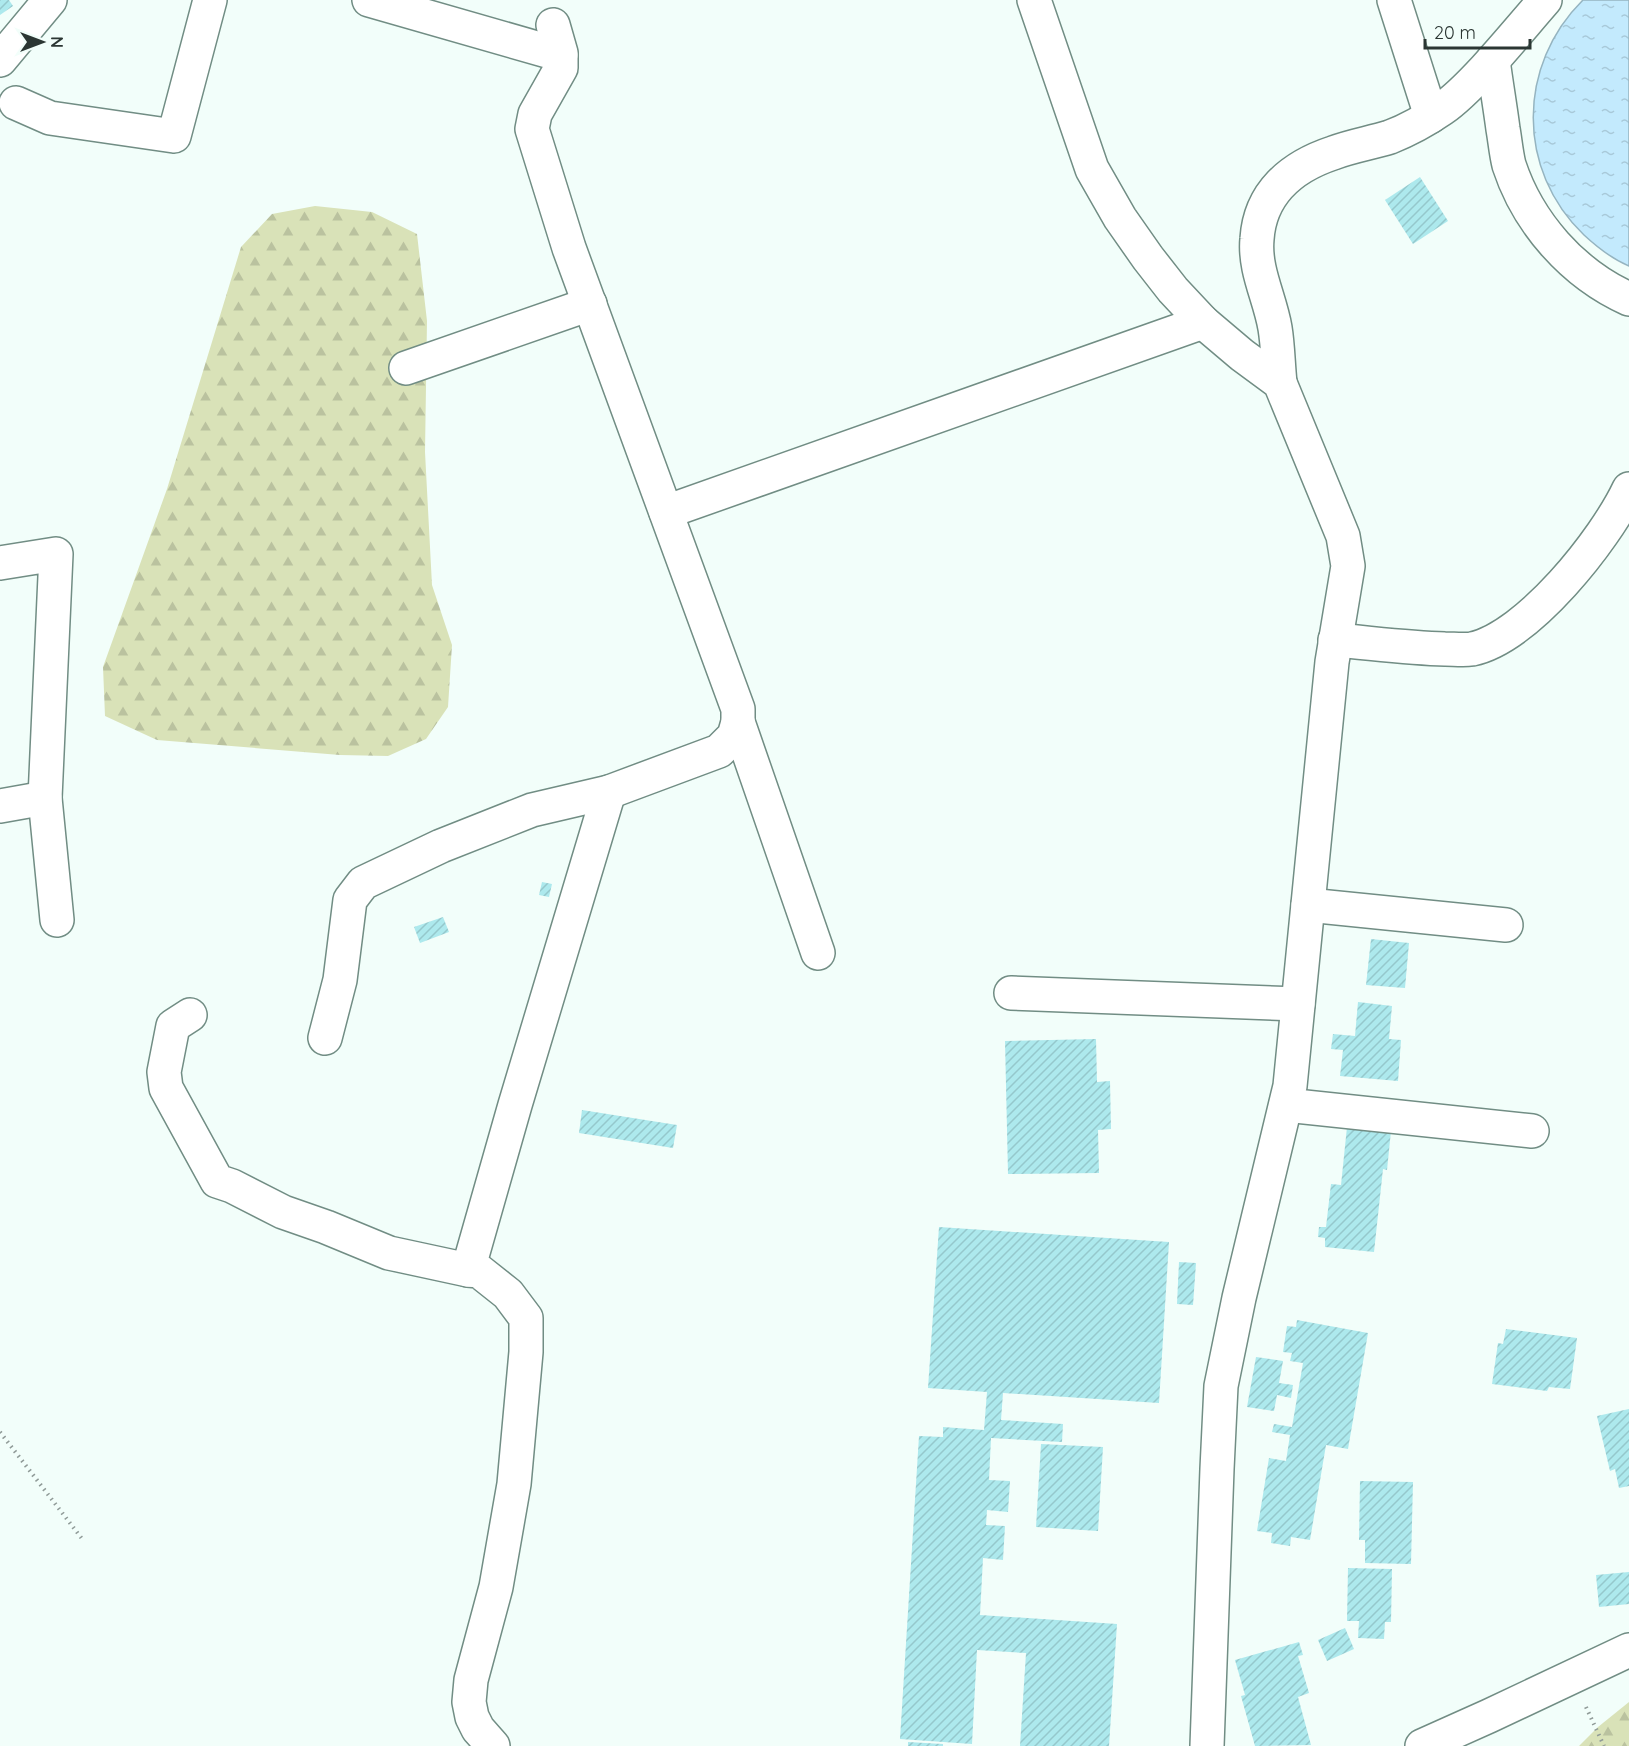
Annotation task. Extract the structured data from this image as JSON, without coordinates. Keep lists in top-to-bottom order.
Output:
{
  "scale_bar": "20 m",
  "north": "right"
}
